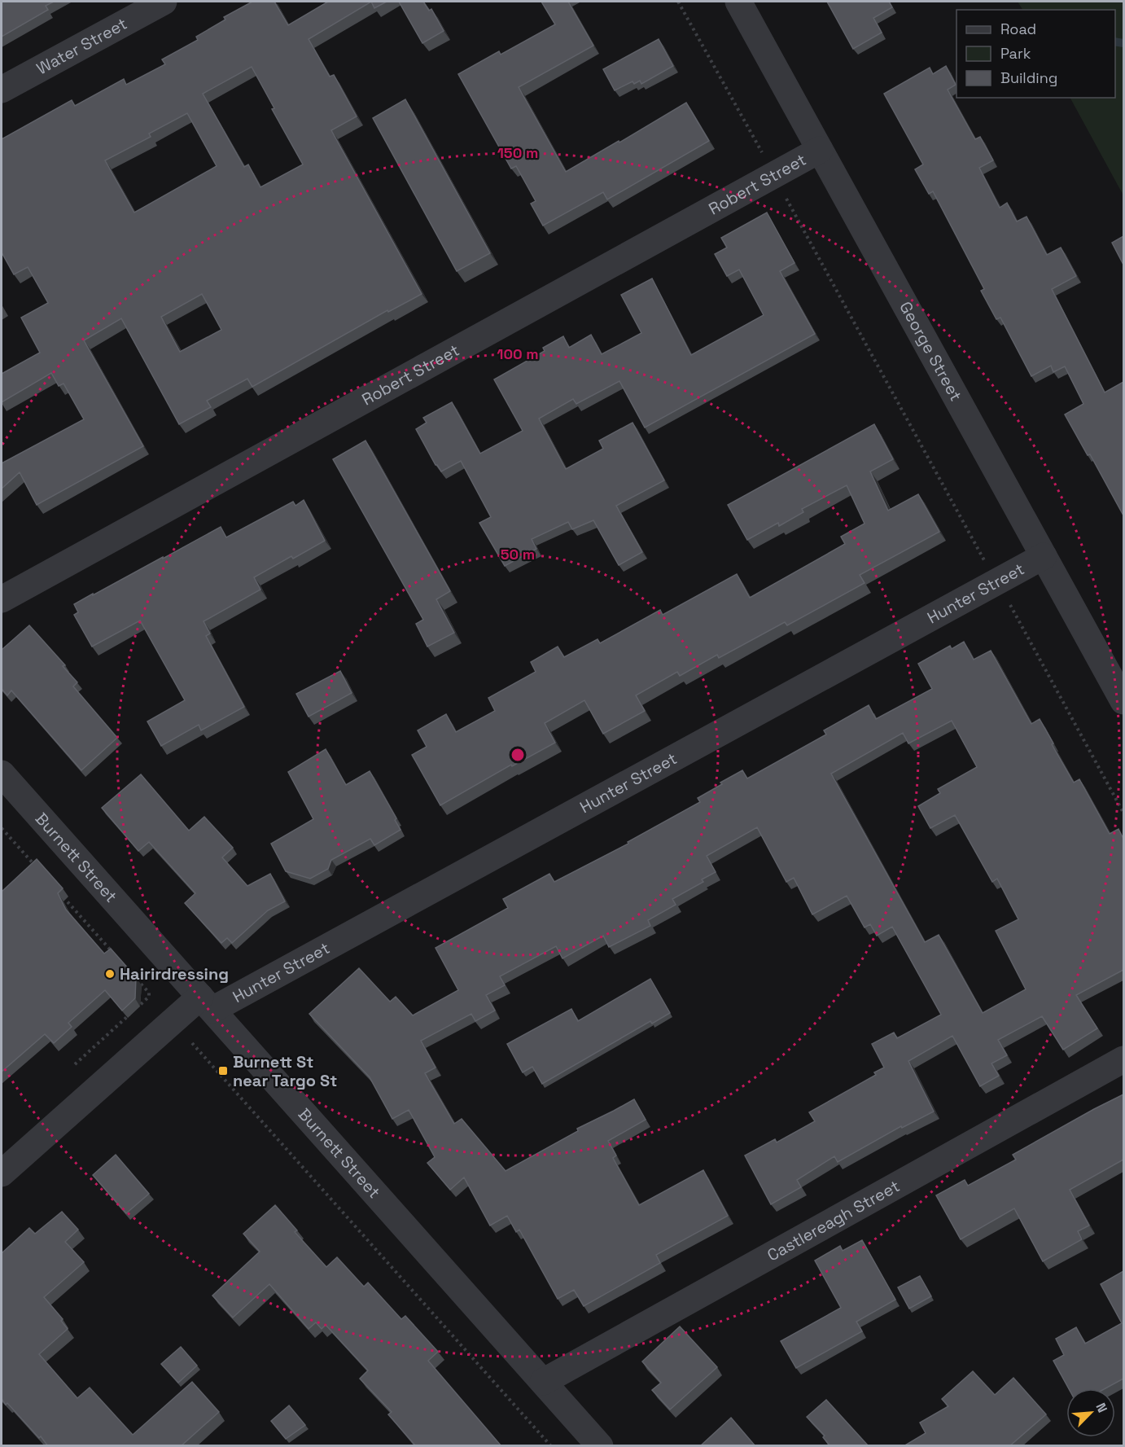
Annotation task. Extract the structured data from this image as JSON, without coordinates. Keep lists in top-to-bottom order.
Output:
{
  "streets": {
    "street": [
      "Water Street",
      "Robert Street",
      "George Street",
      "Hunter Street",
      "Burnett Street",
      "Castlereagh Street"
    ]
  },
  "crossings": [
    ["Robert Street", "George Street"],
    ["George Street", "Hunter Street"],
    ["Hunter Street", "Burnett Street"],
    ["Burnett Street", "Castlereagh Street"]
  ],
  "places": {
    "other": ["Hairirdressing"],
    "transit": ["Burnett St near Targo St"]
  },
  "legend": ["Road", "Park", "Building"],
  "north": "top right",
  "rings": ["150 m", "100 m", "50 m"]
}
